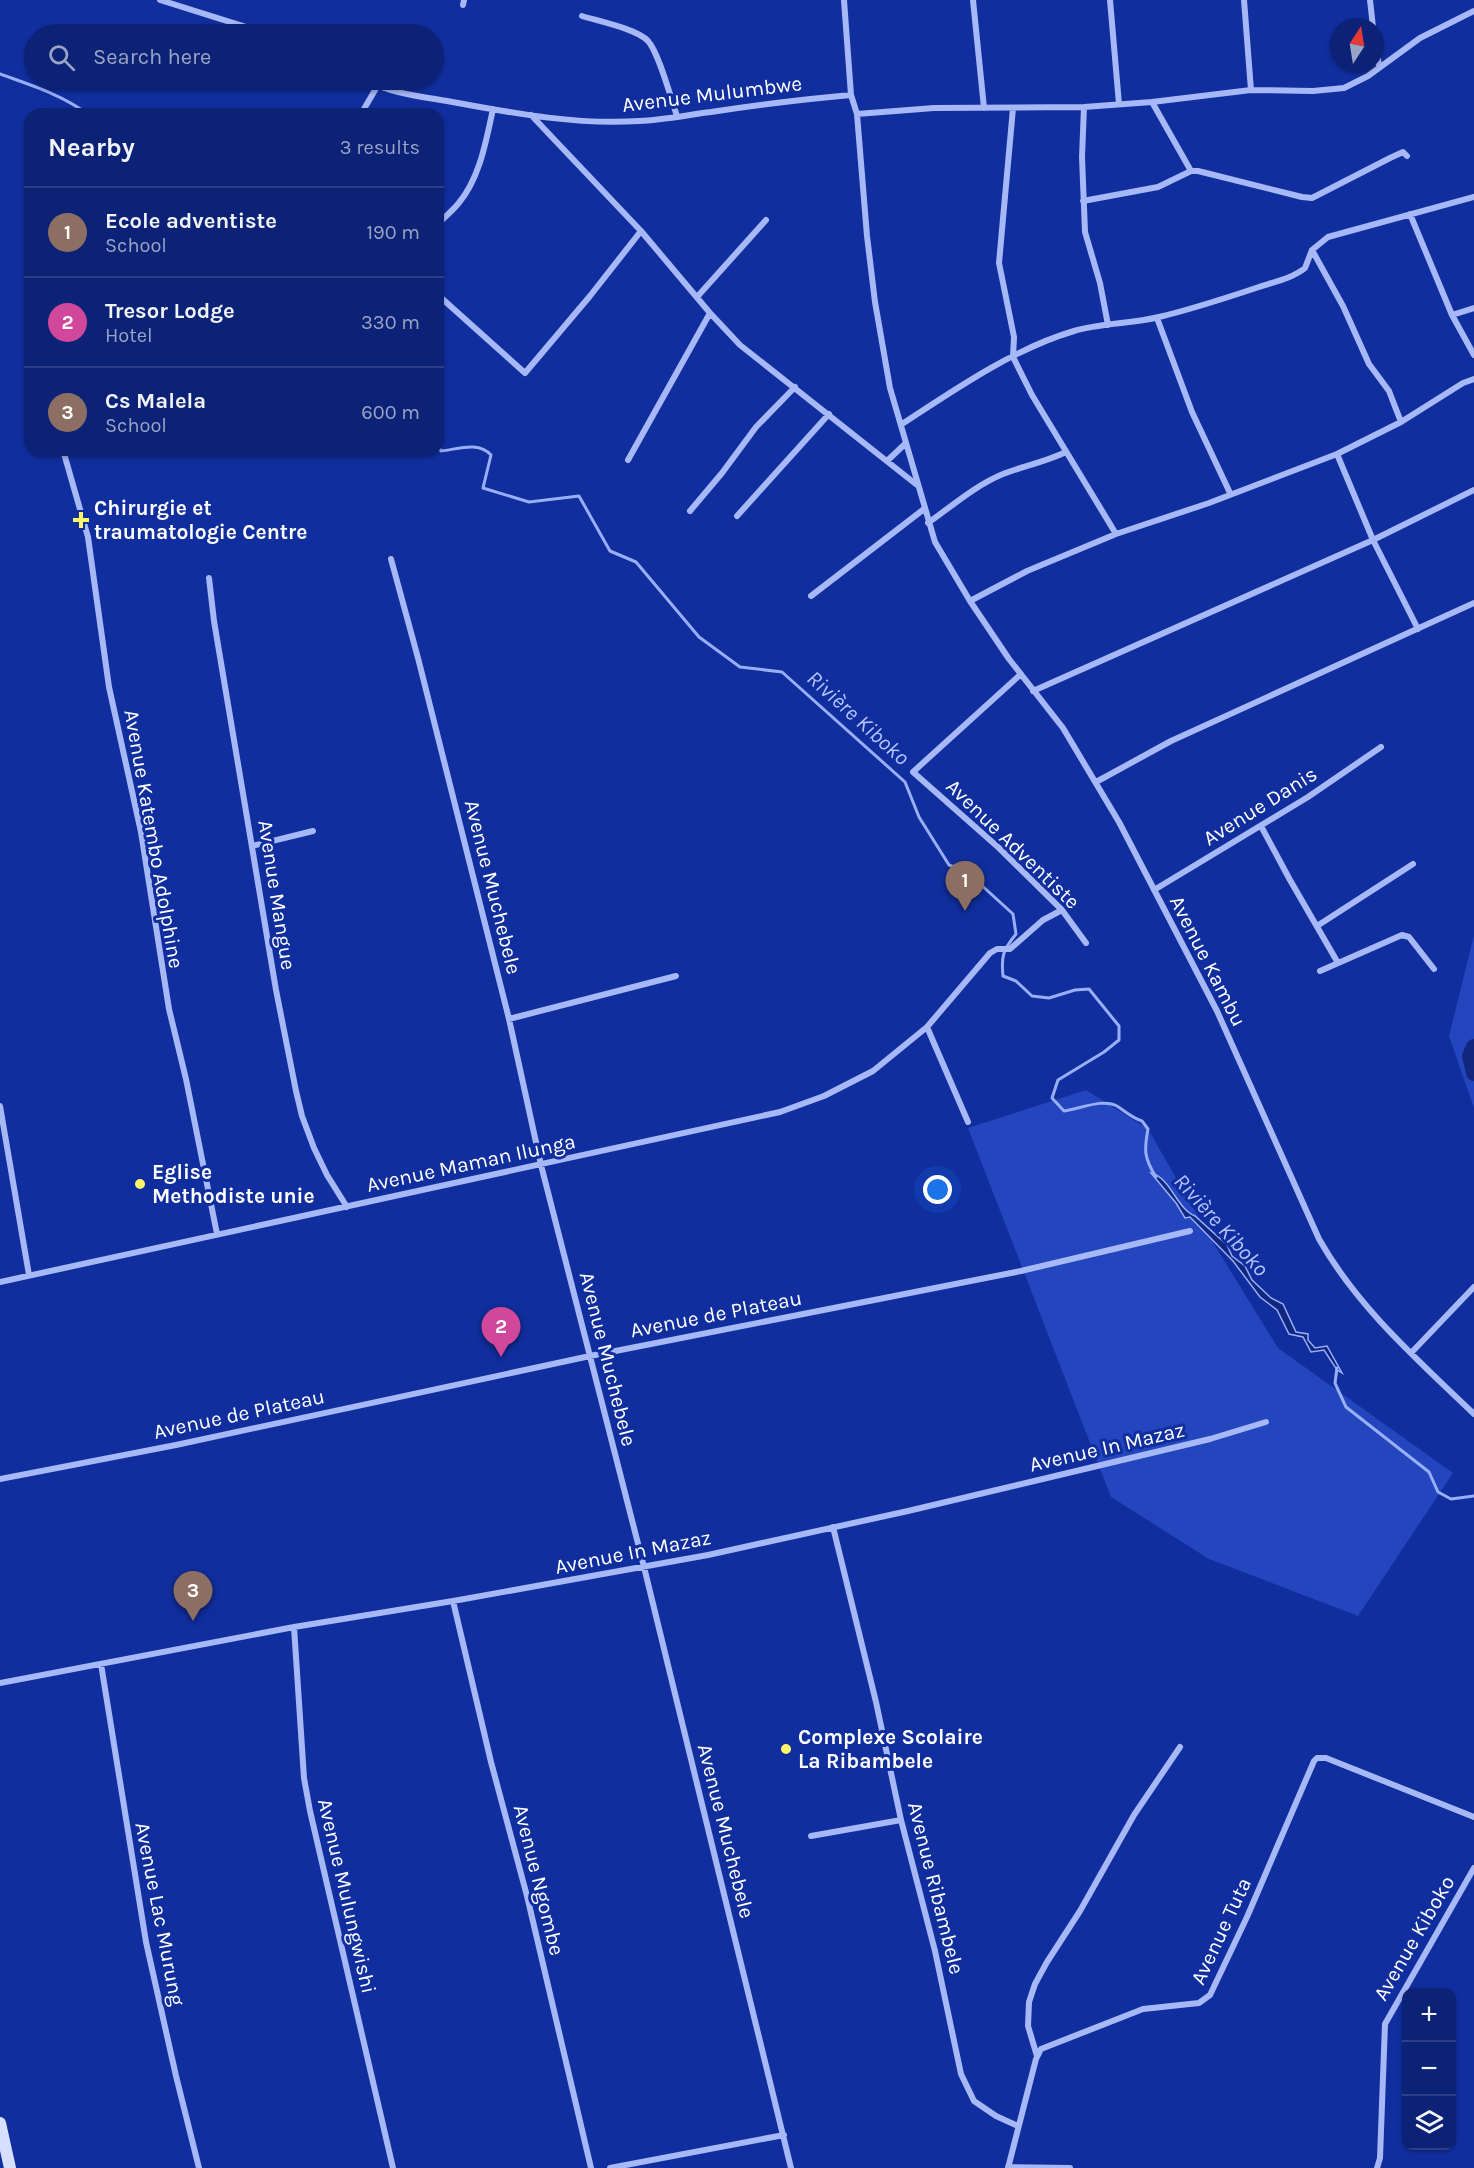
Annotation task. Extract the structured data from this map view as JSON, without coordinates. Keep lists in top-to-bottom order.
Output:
{
  "streets": {
    "street": [
      "Avenue Mulumbwe",
      "Avenue Danis",
      "Avenue Katembo Adolphine",
      "Avenue Adventiste",
      "Avenue Muchebele",
      "Avenue Mangue",
      "Avenue Kambu",
      "Avenue Maman Ilunga",
      "Avenue de Plateau",
      "Avenue In Mazaz",
      "Avenue Ngombe",
      "Avenue Ribambele",
      "Avenue Mulungwishi",
      "Avenue Lac Murung",
      "Avenue Tuta",
      "Avenue Kiboko"
    ]
  },
  "crossings": [
    ["Avenue Mulumbwe", "Avenue Kambu"],
    ["Avenue Danis", "Avenue Kambu"],
    ["Avenue Katembo Adolphine", "Avenue Maman Ilunga"],
    ["Avenue Adventiste", "Avenue Kambu"],
    ["Avenue Adventiste", "Avenue Maman Ilunga"],
    ["Avenue Muchebele", "Avenue Maman Ilunga"],
    ["Avenue Muchebele", "Avenue de Plateau"],
    ["Avenue Muchebele", "Avenue In Mazaz"],
    ["Avenue Mangue", "Avenue Maman Ilunga"],
    ["Avenue In Mazaz", "Avenue Ngombe"],
    ["Avenue In Mazaz", "Avenue Ribambele"],
    ["Avenue In Mazaz", "Avenue Mulungwishi"],
    ["Avenue In Mazaz", "Avenue Lac Murung"]
  ],
  "water": ["Rivière Kiboko"],
  "places": {
    "health": ["Chirurgie et traumatologie Centre"],
    "other": ["Eglise Methodiste unie", "Complexe Scolaire La Ribambele"]
  },
  "north": "top",
  "page": {
    "search": "Search here",
    "heading": ["Nearby", "3 results"],
    "list": [
      {
        "mark": "1",
        "name": "Ecole adventiste",
        "note": "School",
        "value": "190 m"
      },
      {
        "mark": "2",
        "name": "Tresor Lodge",
        "note": "Hotel",
        "value": "330 m"
      },
      {
        "mark": "3",
        "name": "Cs Malela",
        "note": "School",
        "value": "600 m"
      }
    ],
    "pins": ["1", "2", "3"],
    "map_buttons": ["+", "−"]
  }
}
